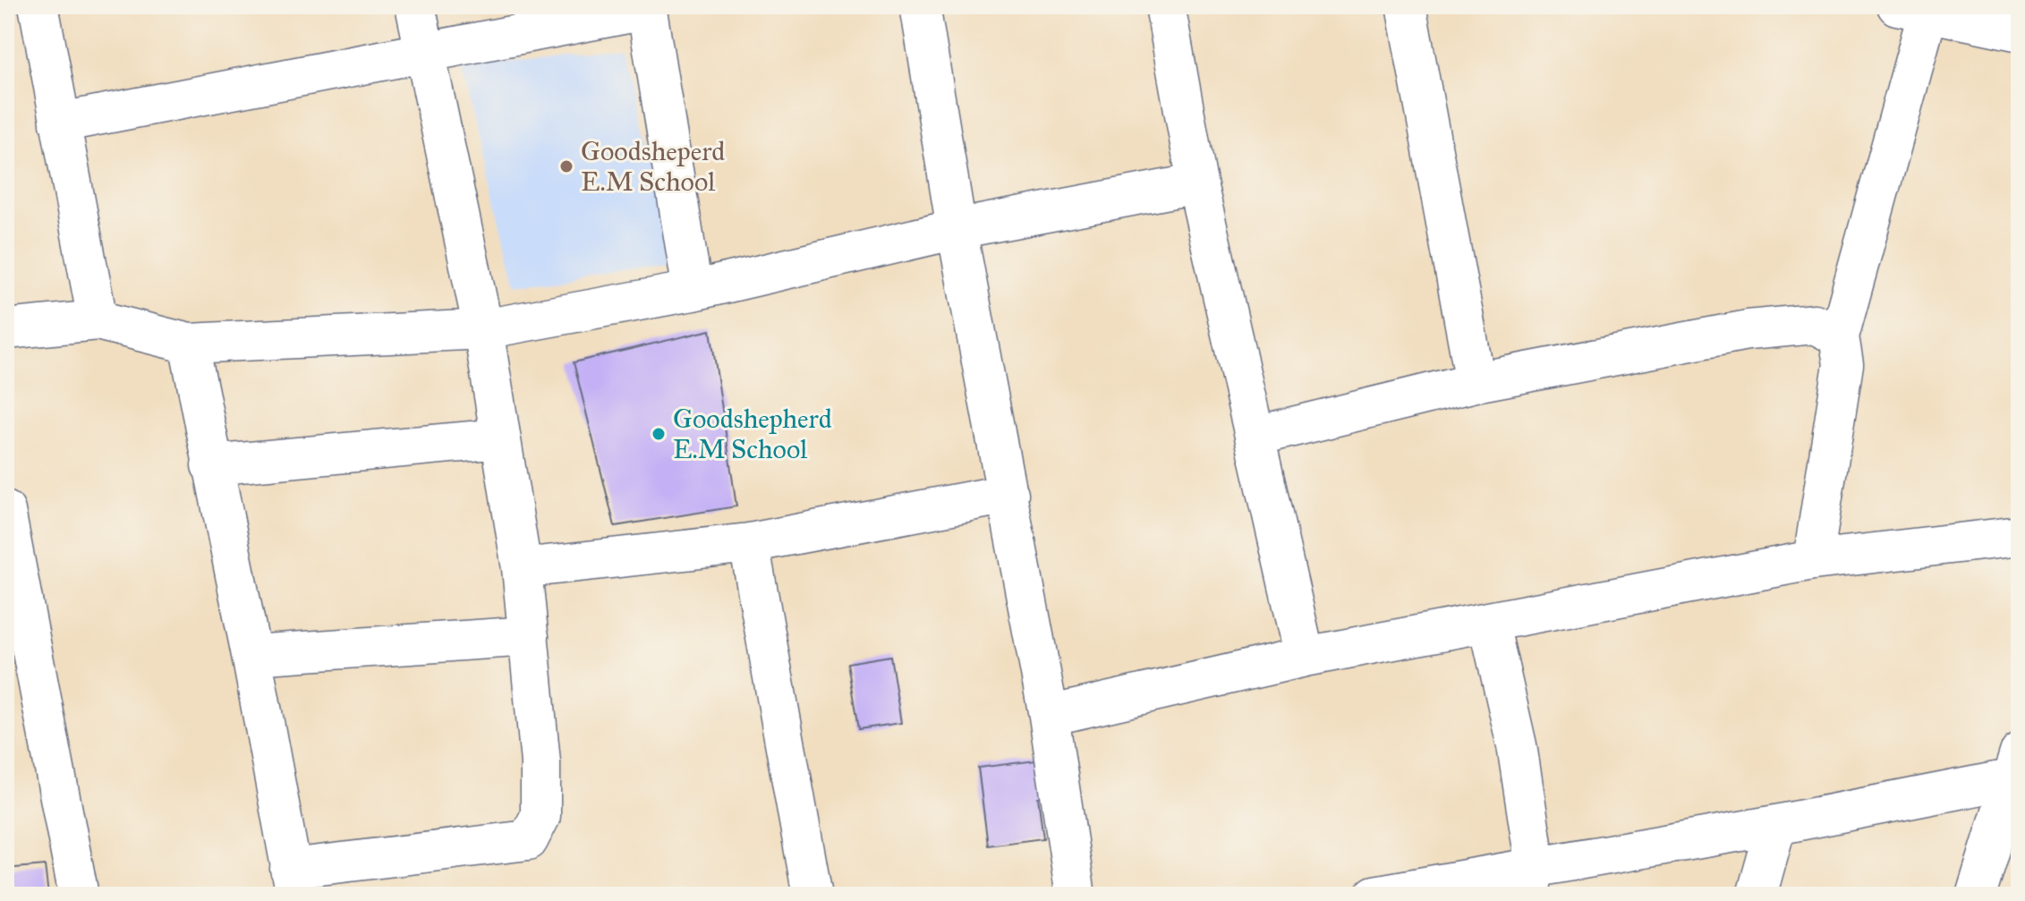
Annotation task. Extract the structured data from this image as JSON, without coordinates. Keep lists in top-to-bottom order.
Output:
{
  "places": ["Goodsheperd E.M School", "Goodshepherd E.M School"]
}
